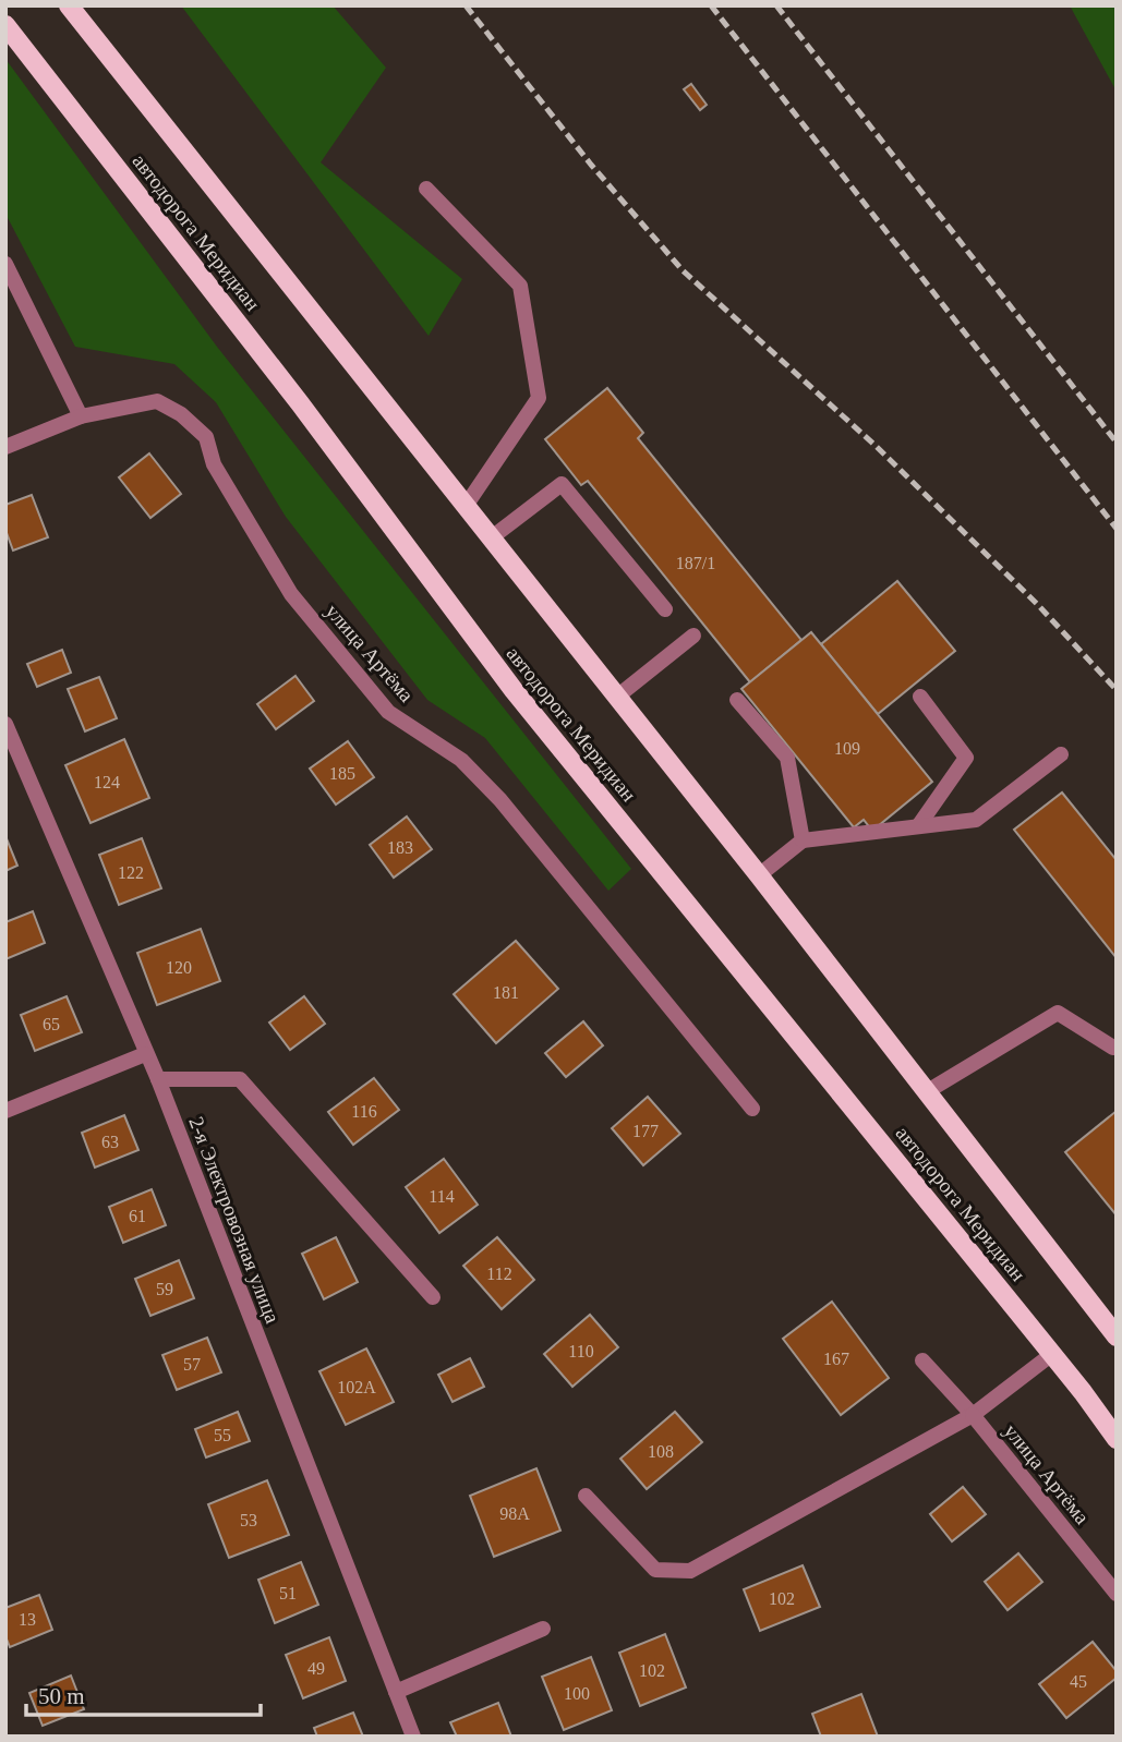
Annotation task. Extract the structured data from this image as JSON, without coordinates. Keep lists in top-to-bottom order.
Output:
{
  "streets": {
    "main road": ["автодорога Меридиан"],
    "street": ["улица Артёма", "2-я Электровозная улица"]
  },
  "house_numbers": [
    "187/1",
    "109",
    "185",
    "124",
    "183",
    "122",
    "120",
    "181",
    "65",
    "116",
    "177",
    "63",
    "114",
    "61",
    "112",
    "59",
    "110",
    "167",
    "57",
    "102А",
    "55",
    "108",
    "98А",
    "53",
    "51",
    "102",
    "13",
    "49",
    "102",
    "45",
    "100"
  ],
  "scale_bar": "50 m"
}
